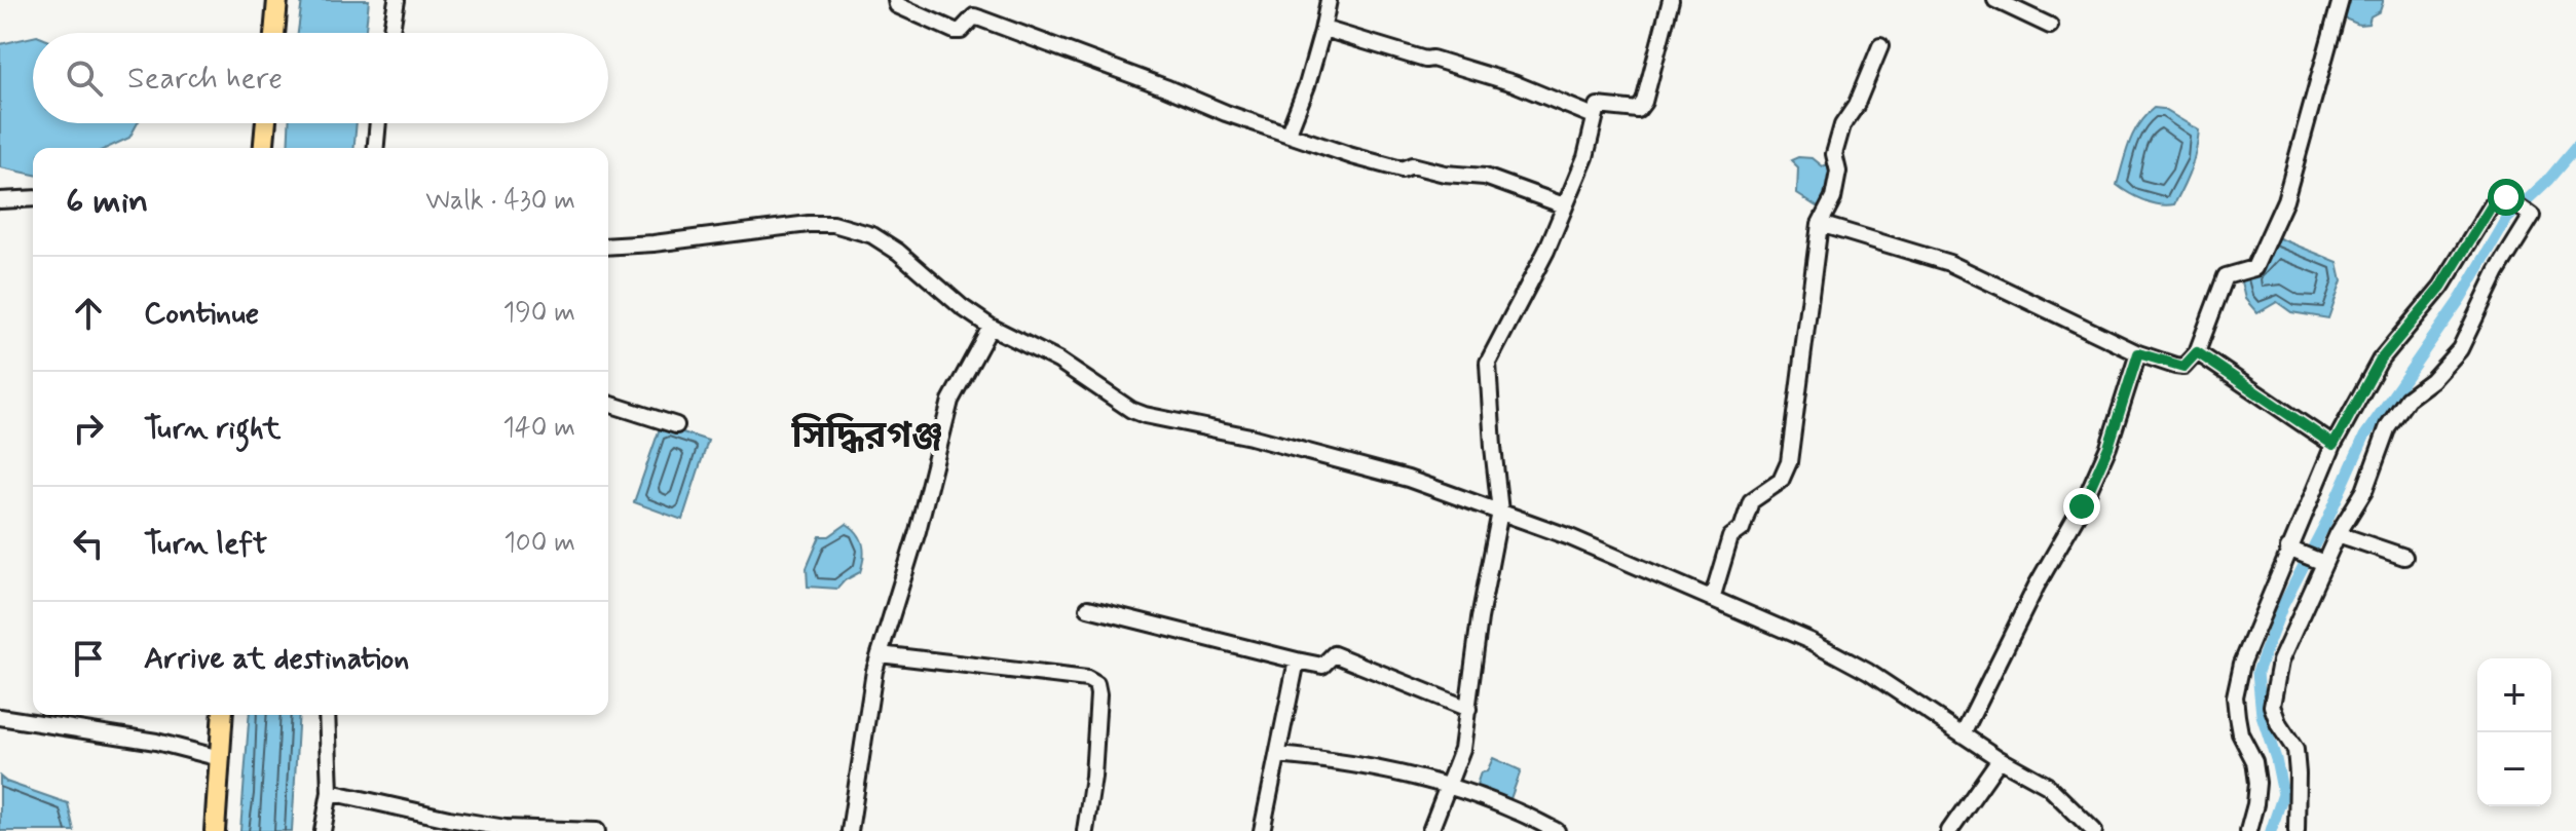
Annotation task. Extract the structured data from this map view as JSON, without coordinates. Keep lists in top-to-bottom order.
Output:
{
  "districts": ["সিদ্ধিরগঞ্জ"],
  "page": {
    "search": "Search here",
    "heading": ["6 min", "Walk · 430 m"],
    "list": [
      ["Continue", "190 m"],
      ["Turn right", "140 m"],
      ["Turn left", "100 m"],
      "Arrive at destination"
    ],
    "map_buttons": ["+", "−"]
  }
}
